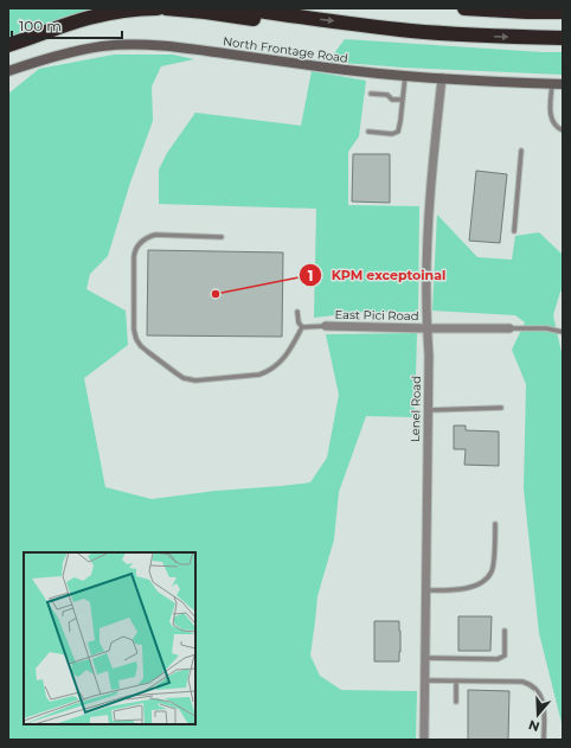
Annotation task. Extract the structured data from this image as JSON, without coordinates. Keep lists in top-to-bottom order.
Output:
{
  "streets": {
    "main road": ["North Frontage Road"],
    "street": ["East Pici Road", "Lenel Road"]
  },
  "crossings": [
    ["North Frontage Road", "Lenel Road"],
    ["East Pici Road", "Lenel Road"]
  ],
  "places": ["KPM exceptoinal"],
  "scale_bar": "100 m",
  "north": "bottom"
}
